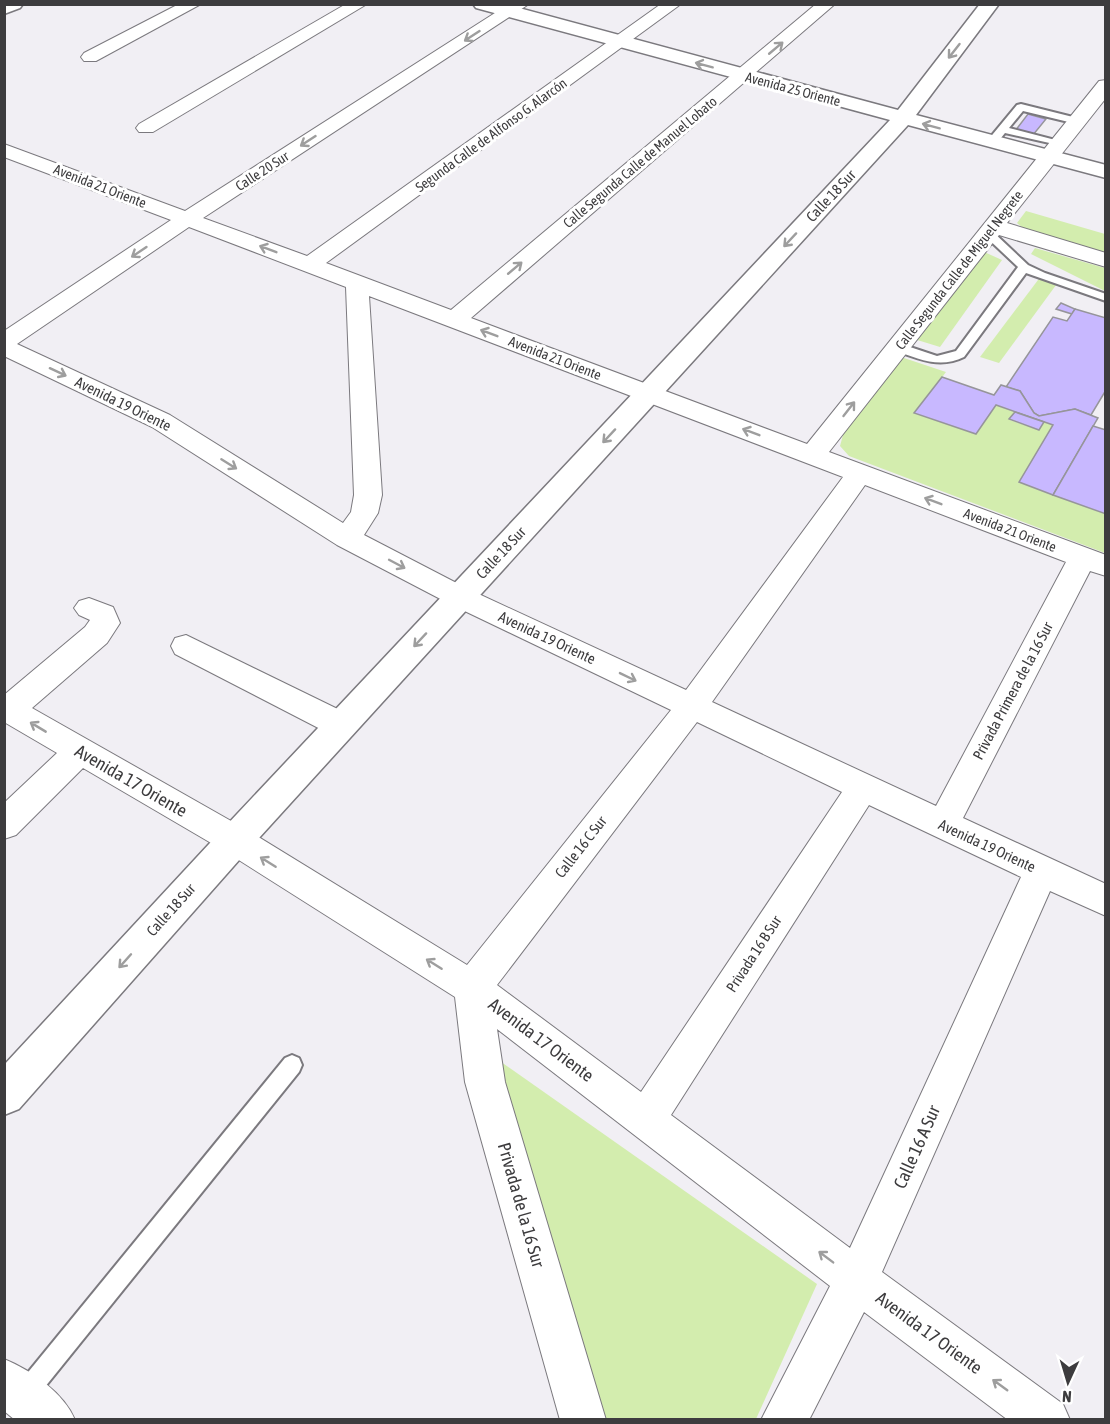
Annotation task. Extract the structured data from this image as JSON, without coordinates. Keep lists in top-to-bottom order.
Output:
{
  "streets": {
    "street": [
      "Avenida 25 Oriente",
      "Segunda Calle de Alfonso G. Alarcón",
      "Calle Segunda Calle de Manuel Lobato",
      "Calle 20 Sur",
      "Avenida 21 Oriente",
      "Calle 18 Sur",
      "Calle Segunda Calle de Miguel Negrete",
      "Avenida 19 Oriente",
      "Privada Primera de la 16 Sur",
      "Avenida 17 Oriente",
      "Calle 16 C Sur",
      "Privada 16 B Sur",
      "Calle 16 A Sur",
      "Privada de la 16 Sur"
    ]
  },
  "crossings": [
    ["Avenida 25 Oriente", "Segunda Calle de Alfonso G. Alarcón"],
    ["Avenida 25 Oriente", "Calle Segunda Calle de Manuel Lobato"],
    ["Avenida 25 Oriente", "Calle 20 Sur"],
    ["Avenida 25 Oriente", "Calle 18 Sur"],
    ["Avenida 25 Oriente", "Calle Segunda Calle de Miguel Negrete"],
    ["Segunda Calle de Alfonso G. Alarcón", "Avenida 21 Oriente"],
    ["Calle Segunda Calle de Manuel Lobato", "Avenida 21 Oriente"],
    ["Calle 20 Sur", "Avenida 21 Oriente"],
    ["Avenida 21 Oriente", "Calle 18 Sur"],
    ["Avenida 21 Oriente", "Calle Segunda Calle de Miguel Negrete"],
    ["Avenida 21 Oriente", "Privada Primera de la 16 Sur"],
    ["Avenida 21 Oriente", "Calle 16 C Sur"],
    ["Calle 18 Sur", "Avenida 19 Oriente"],
    ["Calle 18 Sur", "Avenida 17 Oriente"],
    ["Avenida 19 Oriente", "Privada Primera de la 16 Sur"],
    ["Avenida 19 Oriente", "Calle 16 C Sur"],
    ["Avenida 19 Oriente", "Privada 16 B Sur"],
    ["Avenida 19 Oriente", "Calle 16 A Sur"],
    ["Avenida 17 Oriente", "Calle 16 C Sur"],
    ["Avenida 17 Oriente", "Privada 16 B Sur"],
    ["Avenida 17 Oriente", "Calle 16 A Sur"],
    ["Avenida 17 Oriente", "Privada de la 16 Sur"],
    ["Calle 16 C Sur", "Privada de la 16 Sur"]
  ],
  "one_way": [
    "Calle Segunda Calle de Manuel Lobato",
    "Avenida 21 Oriente",
    "Calle 18 Sur",
    "Avenida 19 Oriente",
    "Avenida 17 Oriente"
  ],
  "north": "bottom"
}
